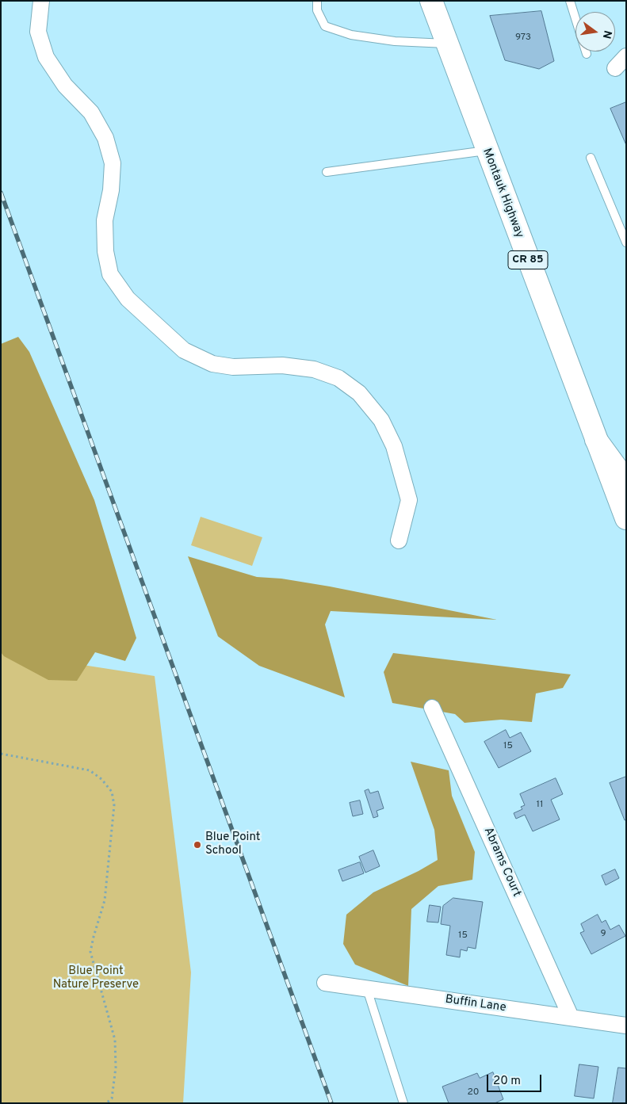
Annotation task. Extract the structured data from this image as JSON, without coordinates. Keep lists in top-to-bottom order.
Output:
{
  "streets": {
    "main road": ["Montauk Highway", "CR 85"],
    "street": ["Abrams Court", "Buffin Lane"]
  },
  "crossings": [
    ["Abrams Court", "Buffin Lane"]
  ],
  "parks": ["Blue Point Nature Preserve"],
  "places": ["Blue Point School"],
  "house_numbers": [
    "973",
    "15",
    "11",
    "9",
    "15",
    "20"
  ],
  "scale_bar": "20 m",
  "north": "right"
}
